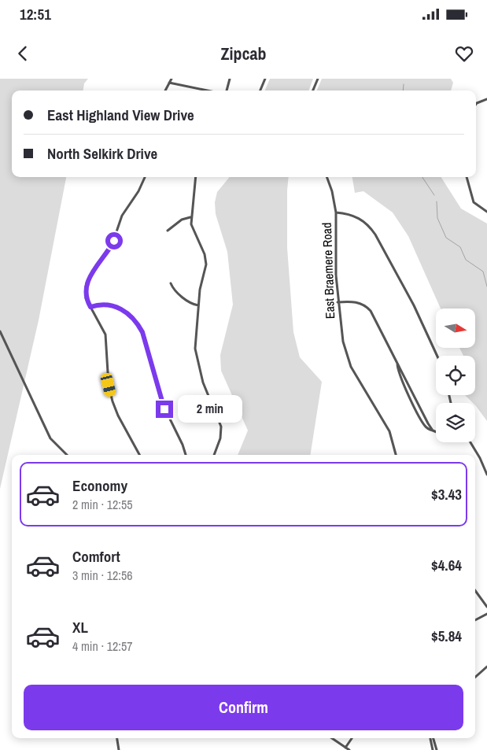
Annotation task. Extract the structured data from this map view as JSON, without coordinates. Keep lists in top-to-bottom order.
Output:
{
  "streets": {
    "street": ["East Braemere Road"]
  },
  "north": "right",
  "page": {
    "status": "12:51",
    "header": "Zipcab",
    "banner": ["East Highland View Drive", "North Selkirk Drive"],
    "bubble": "2 min",
    "list": [
      {
        "name": "Economy",
        "note": "2 min · 12:55",
        "value": "$3.43"
      },
      {
        "name": "Comfort",
        "note": "3 min · 12:56",
        "value": "$4.64"
      },
      {
        "name": "XL",
        "note": "4 min · 12:57",
        "value": "$5.84"
      }
    ],
    "buttons": "Confirm"
  }
}
